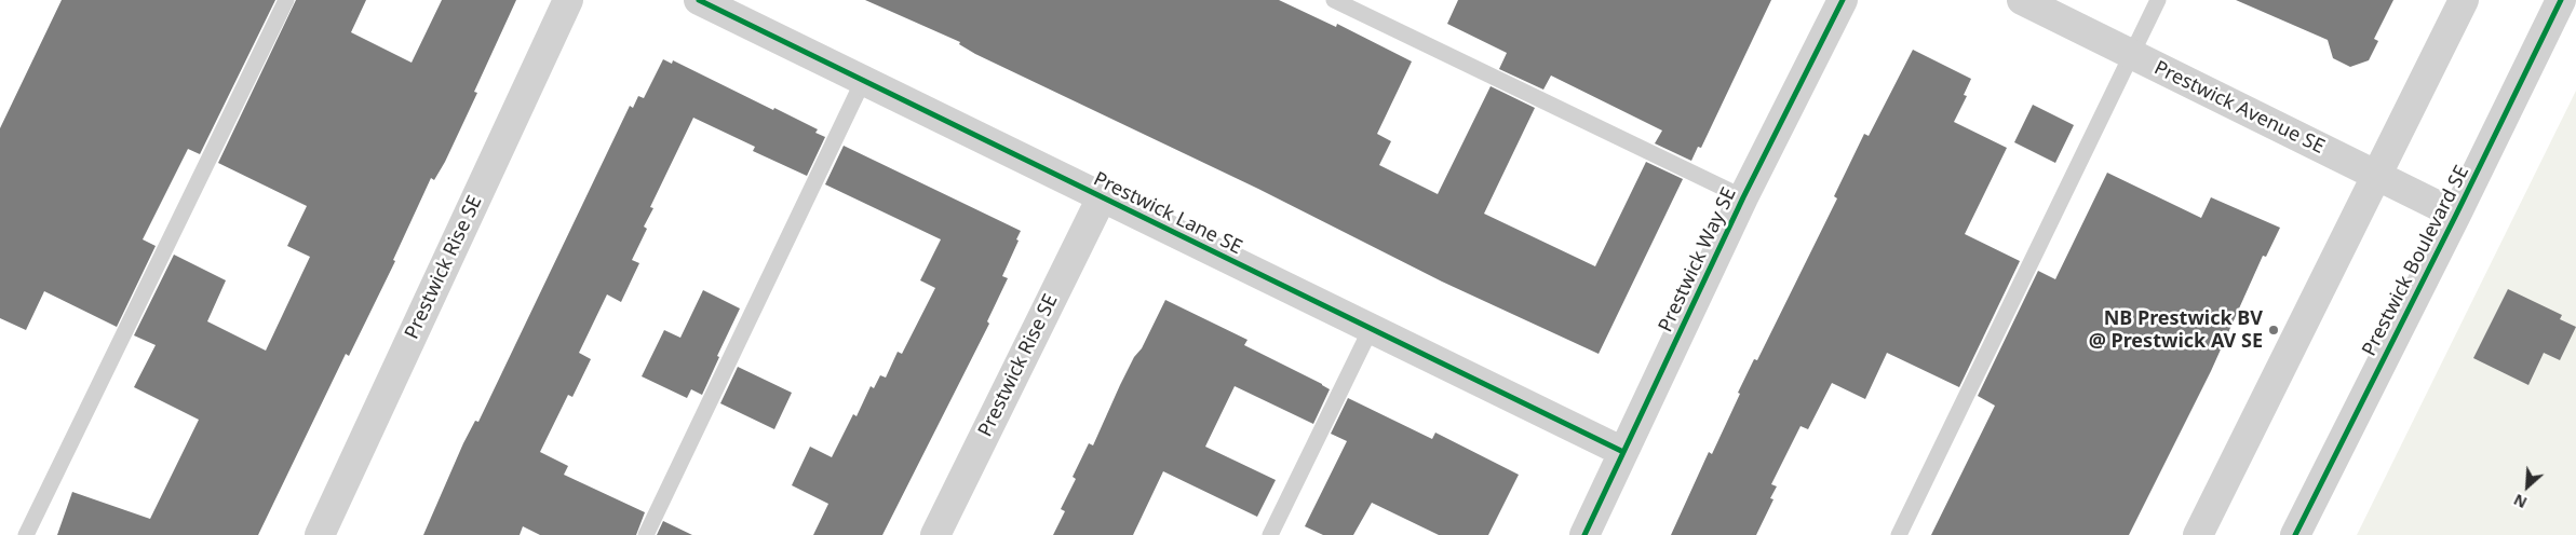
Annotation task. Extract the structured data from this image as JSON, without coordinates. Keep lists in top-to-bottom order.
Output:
{
  "streets": {
    "street": [
      "Prestwick Avenue SE",
      "Prestwick Lane SE",
      "Prestwick Way SE",
      "Prestwick Boulevard SE",
      "Prestwick Rise SE"
    ]
  },
  "crossings": [
    ["Prestwick Avenue SE", "Prestwick Boulevard SE"],
    ["Prestwick Lane SE", "Prestwick Way SE"],
    ["Prestwick Lane SE", "Prestwick Rise SE"]
  ],
  "places": ["NB Prestwick BV @ Prestwick AV SE"],
  "north": "bottom left"
}
